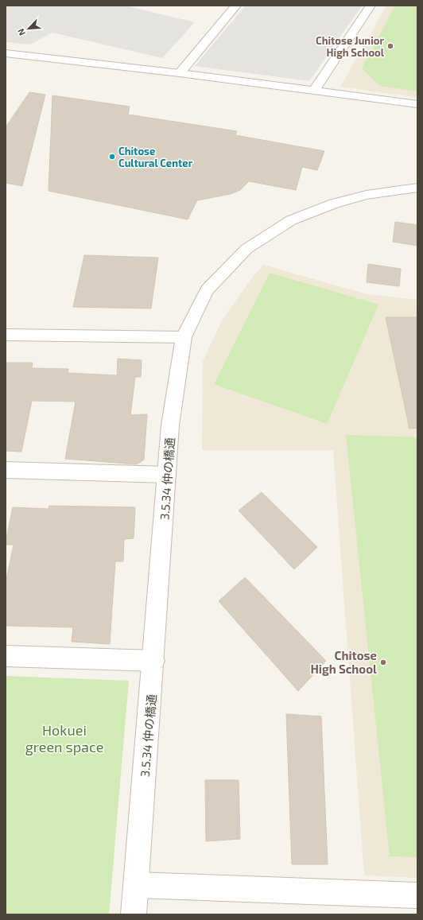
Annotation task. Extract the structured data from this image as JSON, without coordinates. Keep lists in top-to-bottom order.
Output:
{
  "streets": {
    "street": ["3.5.34 仲の橋通"]
  },
  "parks": ["Hokuei green space"],
  "places": ["Chitose Junior High School", "Chitose Cultural Center", "Chitose High School"],
  "north": "bottom left"
}
